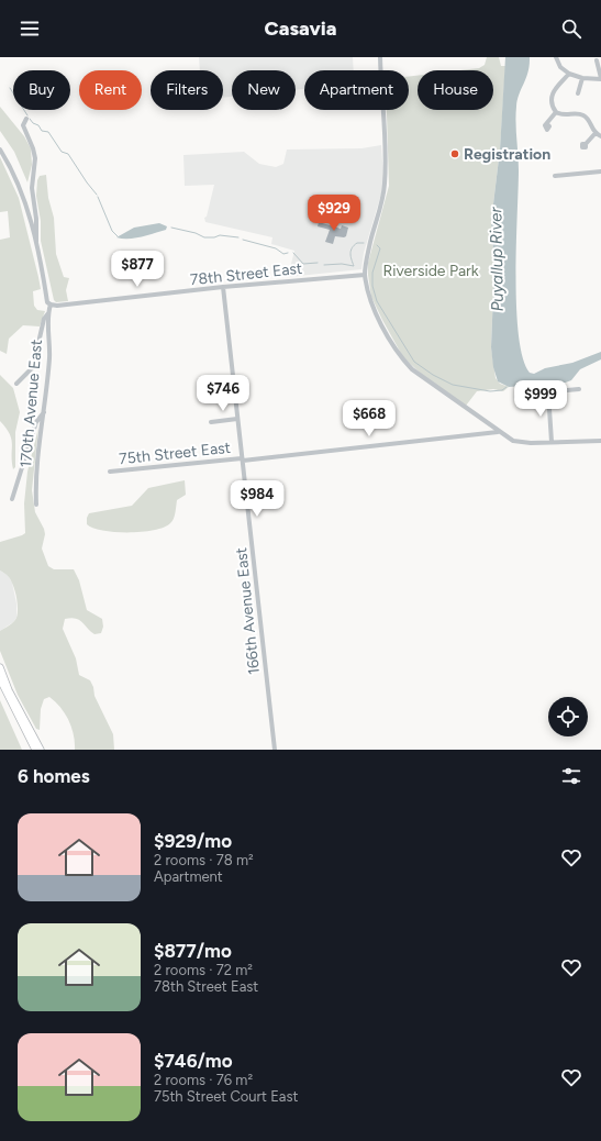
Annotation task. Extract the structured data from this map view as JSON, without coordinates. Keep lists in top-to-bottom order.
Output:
{
  "streets": {
    "street": [
      "78th Street East",
      "170th Avenue East",
      "75th Street East",
      "166th Avenue East"
    ]
  },
  "crossings": [
    ["78th Street East", "170th Avenue East"],
    ["78th Street East", "166th Avenue East"],
    ["75th Street East", "166th Avenue East"]
  ],
  "water": ["Puyallup River"],
  "parks": ["Riverside Park"],
  "places": ["Registration"],
  "page": {
    "header": "Casavia",
    "chip": [
      "Buy",
      "Rent",
      "Filters",
      "New",
      "Apartment",
      "House"
    ],
    "price": [
      "$929",
      "$877",
      "$746",
      "$999",
      "$668",
      "$984"
    ],
    "heading": "6 homes",
    "list": [
      {
        "name": "$929/mo",
        "note": "2 rooms · 78 m² · Apartment"
      },
      {
        "name": "$877/mo",
        "note": "2 rooms · 72 m² · 78th Street East"
      },
      {
        "name": "$746/mo",
        "note": "2 rooms · 76 m² · 75th Street Court East"
      }
    ]
  }
}
